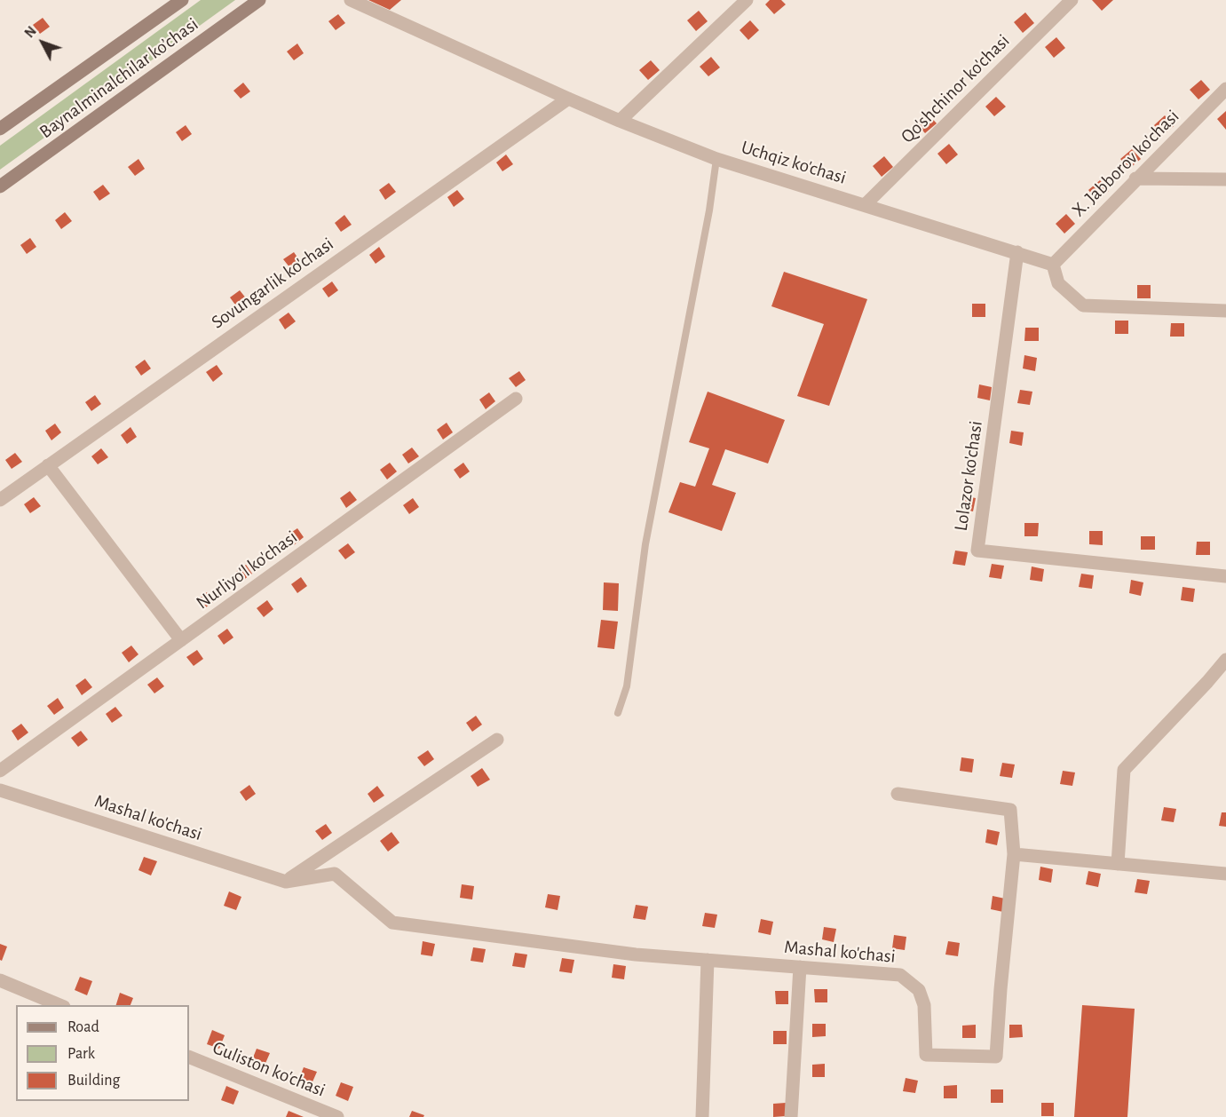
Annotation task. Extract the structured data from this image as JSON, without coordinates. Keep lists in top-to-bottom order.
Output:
{
  "streets": {
    "main road": ["Baynalminalchilar ko’chasi"],
    "street": [
      "Qo'shchinor ko'chasi",
      "Uchqiz ko'chasi",
      "X. Jabborov ko'chasi",
      "Sovungarlik ko'chasi",
      "Lolazor ko'chasi",
      "Nurliyo'l ko'chasi",
      "Mashal ko'chasi",
      "Guliston ko'chasi"
    ]
  },
  "crossings": [
    ["Qo'shchinor ko'chasi", "Uchqiz ko'chasi"],
    ["Uchqiz ko'chasi", "X. Jabborov ko'chasi"],
    ["Uchqiz ko'chasi", "Sovungarlik ko'chasi"],
    ["Uchqiz ko'chasi", "Lolazor ko'chasi"]
  ],
  "legend": ["Road", "Park", "Building"],
  "north": "top left"
}
